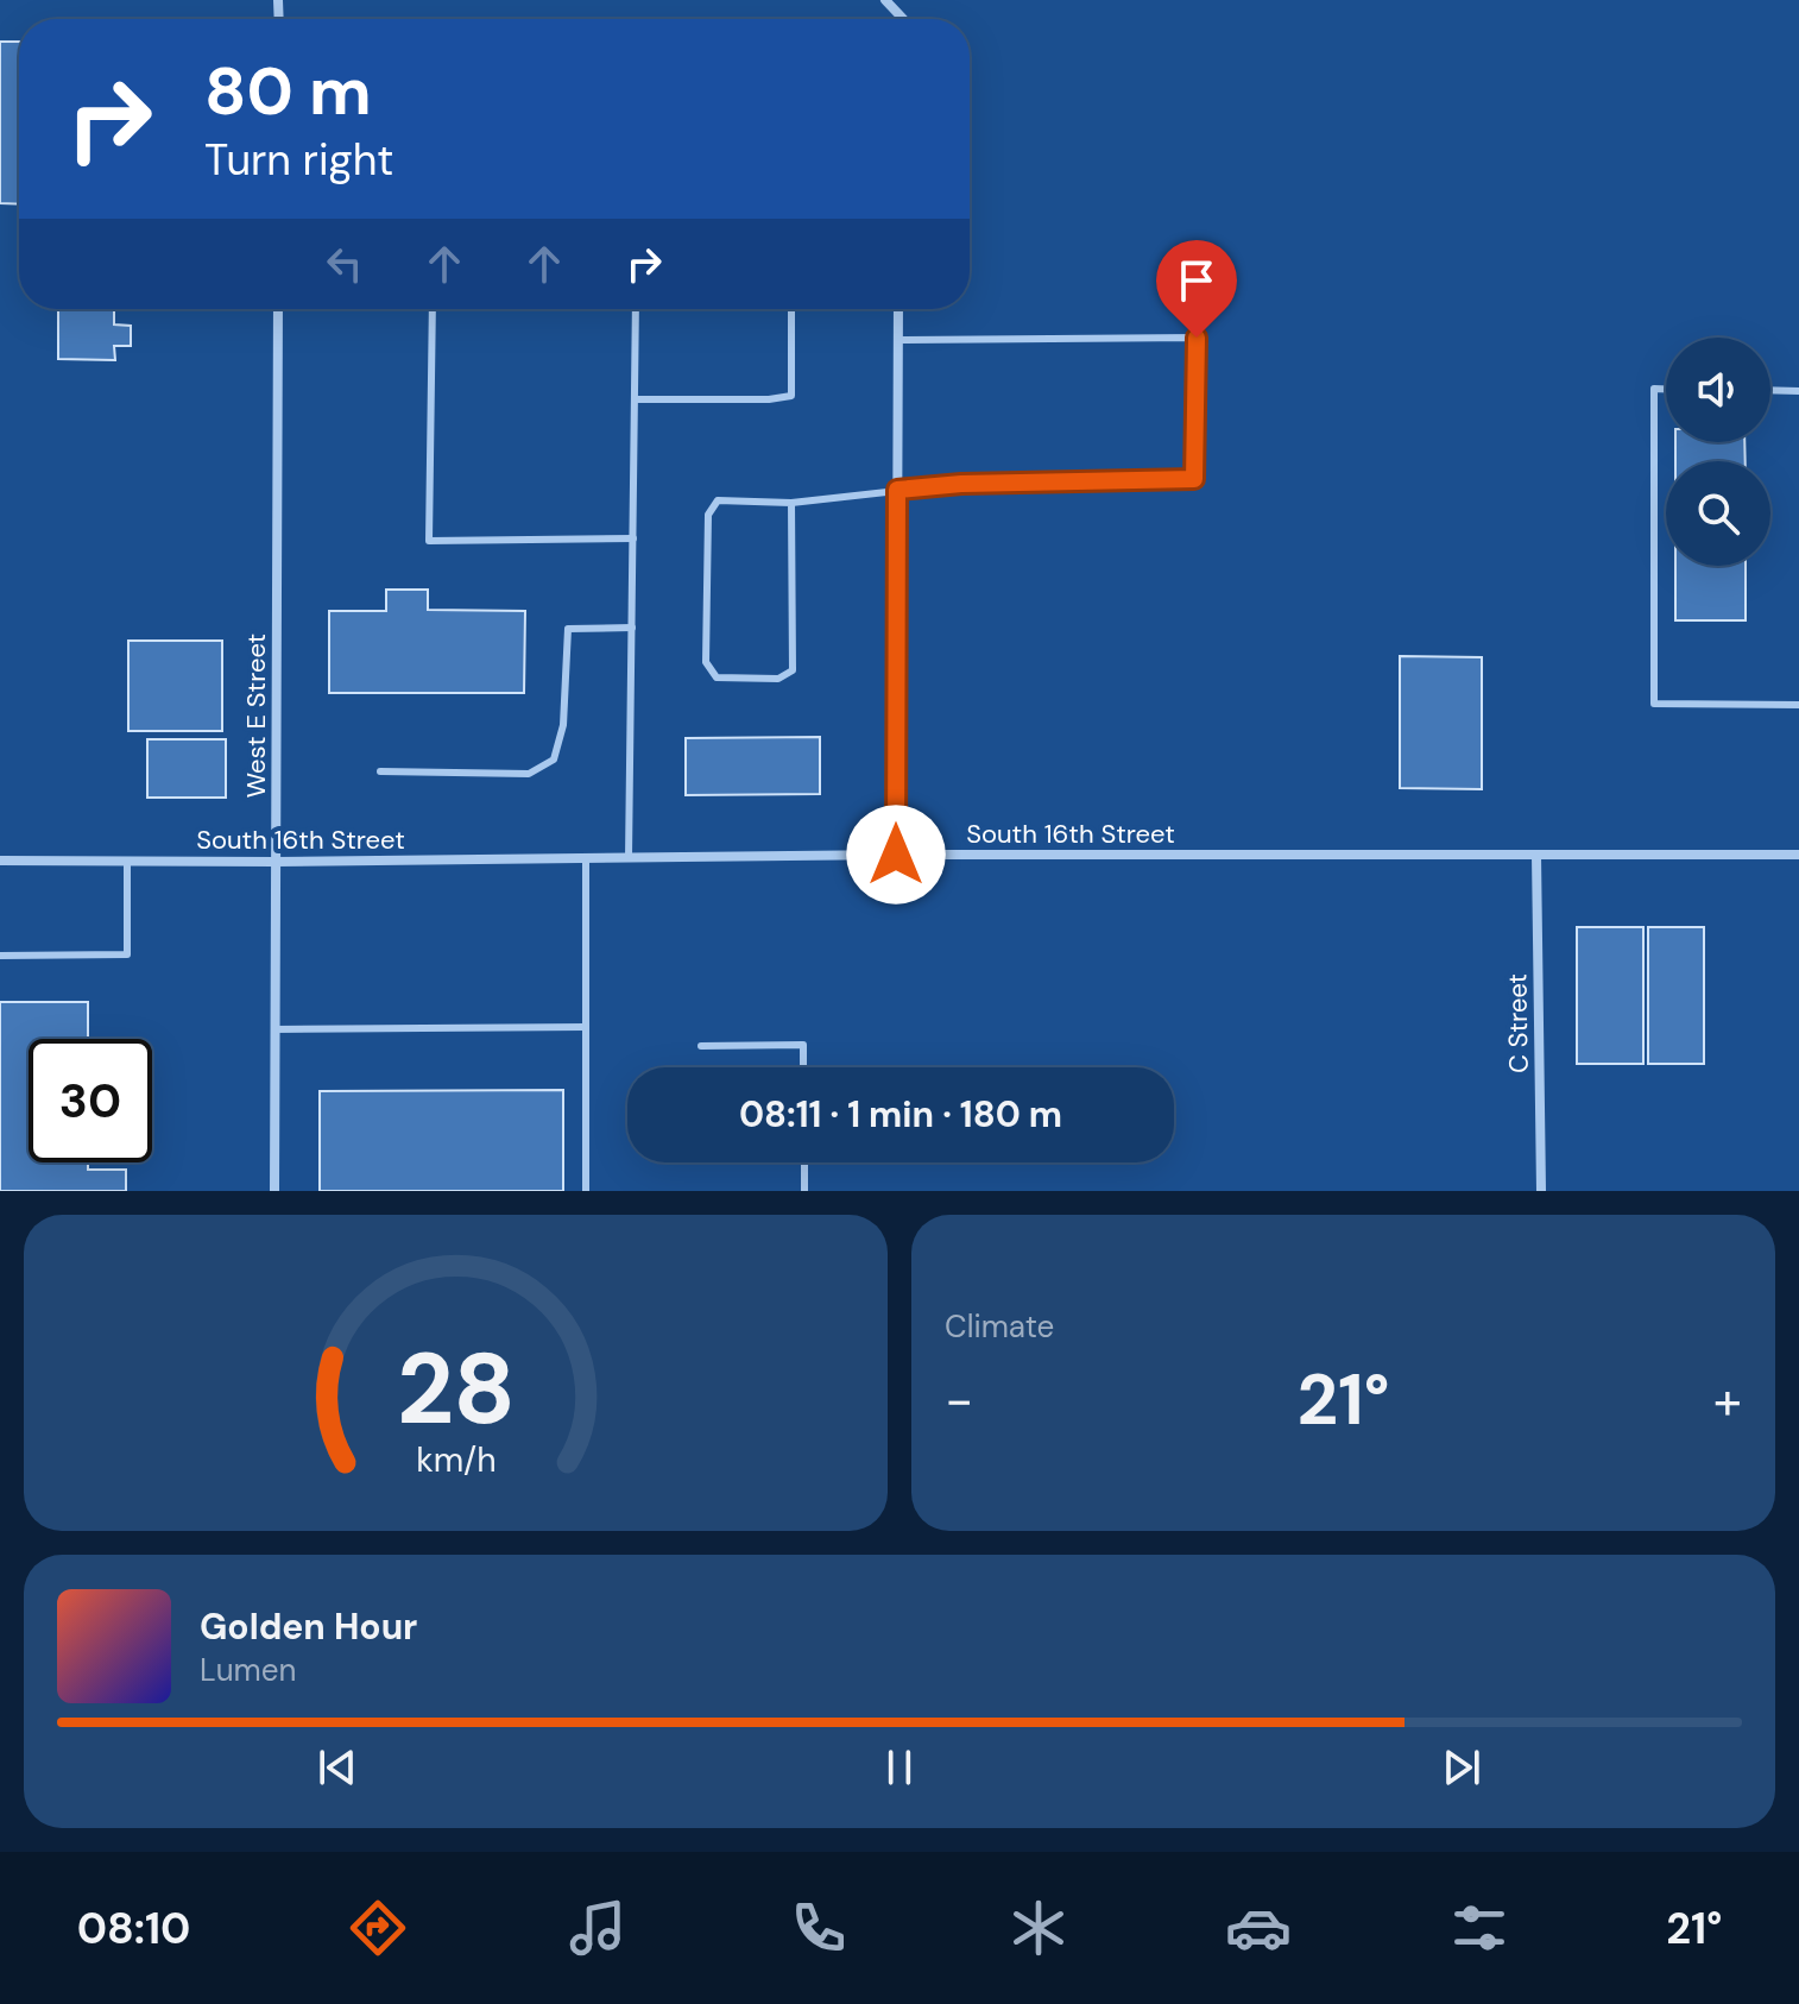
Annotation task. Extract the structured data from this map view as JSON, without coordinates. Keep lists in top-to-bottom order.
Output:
{
  "streets": {
    "street": ["West E Street", "South 16th Street", "C Street"]
  },
  "crossings": [
    ["West E Street", "South 16th Street"],
    ["South 16th Street", "C Street"]
  ],
  "page": {
    "turn": ["80 m", "Turn right"],
    "limit": "30",
    "trip": "08:11 · 1 min · 180 m",
    "tile": "Climate",
    "heat": ["−", "21°", "+"],
    "song": ["Golden Hour", "Lumen"],
    "tabs": ["08:10", "21°"],
    "gauge": ["28", "km/h"]
  }
}
